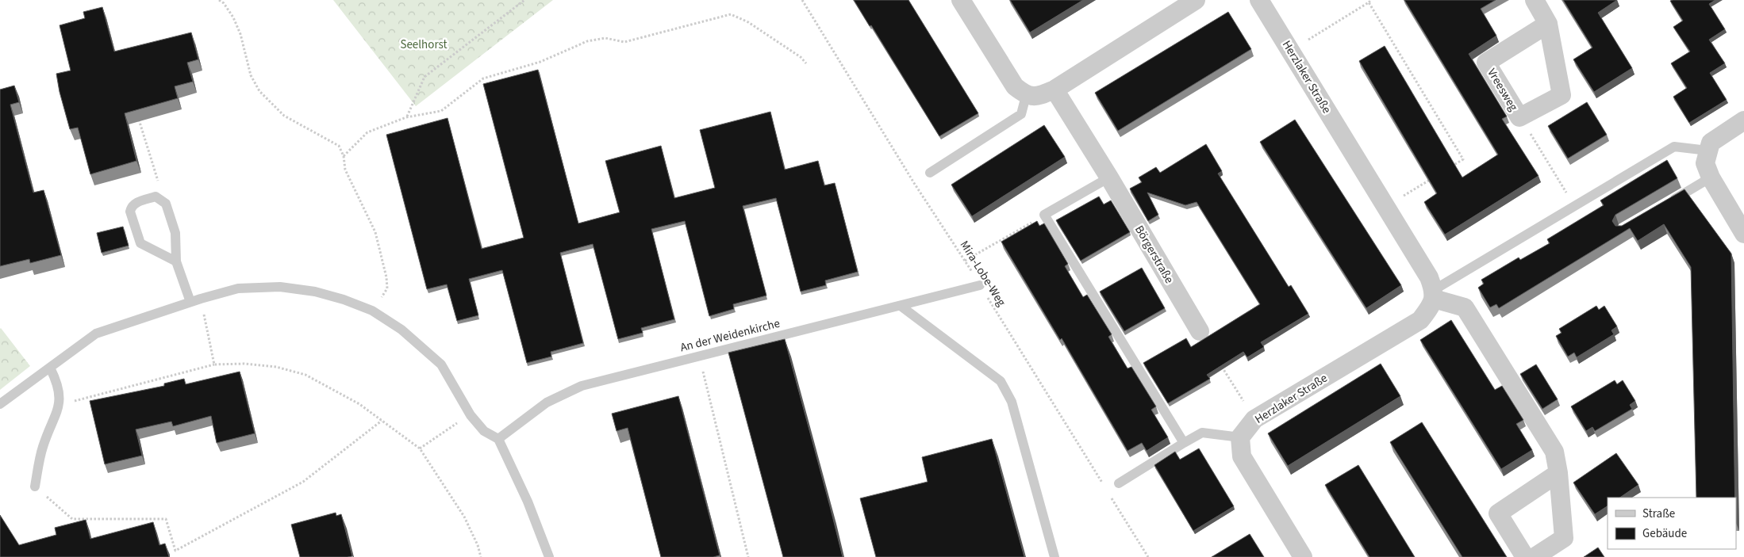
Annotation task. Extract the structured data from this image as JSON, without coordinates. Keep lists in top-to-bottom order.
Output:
{
  "streets": {
    "street": ["Herzlaker Straße", "Vreesweg", "Börgerstraße"],
    "lane": ["An der Weidenkirche"],
    "path": ["Mira-Lobe-Weg"]
  },
  "crossings": [
    ["Mira-Lobe-Weg", "An der Weidenkirche"]
  ],
  "parks": ["Seelhorst"],
  "legend": ["Straße", "Gebäude"]
}
